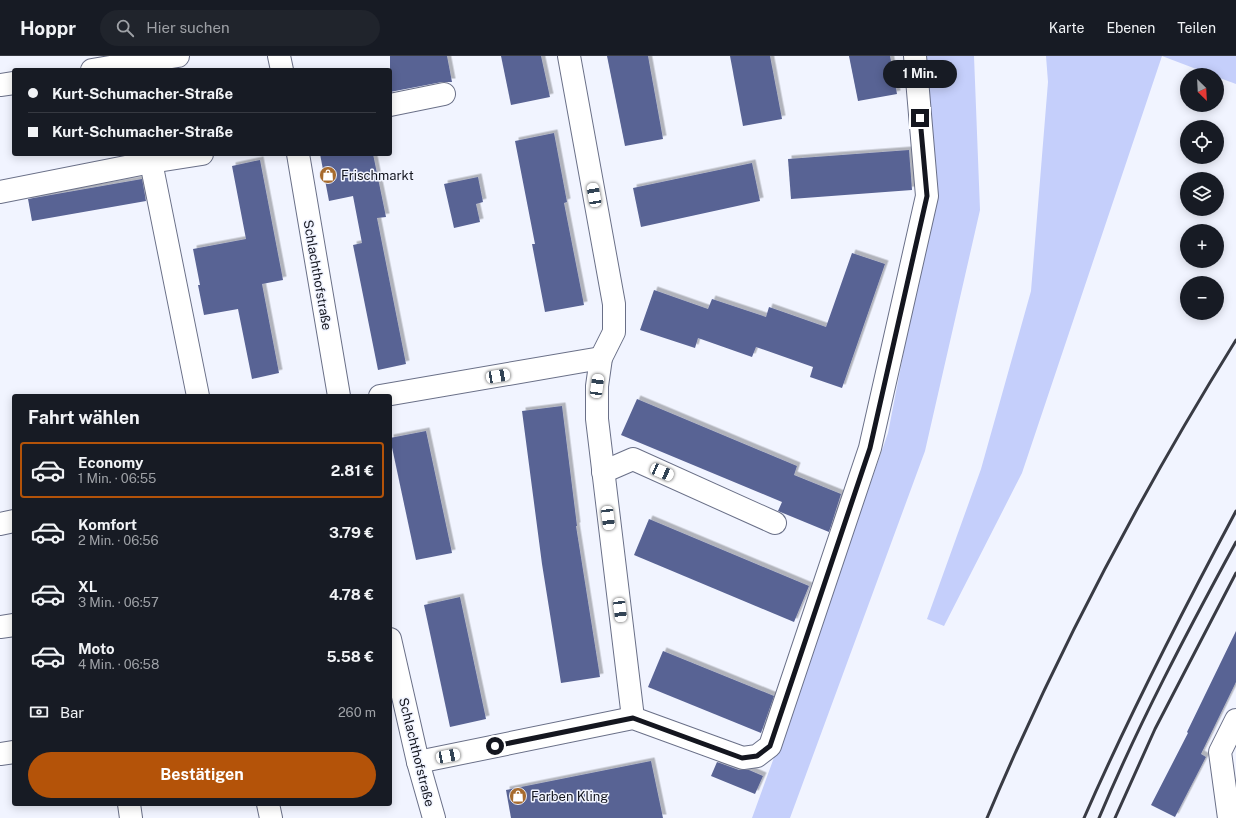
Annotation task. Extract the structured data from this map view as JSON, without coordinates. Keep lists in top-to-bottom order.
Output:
{
  "streets": {
    "street": ["Schlachthofstraße"]
  },
  "places": {
    "shop": ["Frischmarkt", "Farben Kling"]
  },
  "north": "bottom right",
  "page": {
    "header": "Hoppr",
    "search": "Hier suchen",
    "nav": ["Karte", "Ebenen", "Teilen"],
    "bubble": "1 Min.",
    "map_buttons": ["+", "−"],
    "banner": ["Kurt-Schumacher-Straße", "Kurt-Schumacher-Straße"],
    "heading": "Fahrt wählen",
    "list": [
      {
        "name": "Economy",
        "note": "1 Min. · 06:55",
        "value": "2.81 €"
      },
      {
        "name": "Komfort",
        "note": "2 Min. · 06:56",
        "value": "3.79 €"
      },
      {
        "name": "XL",
        "note": "3 Min. · 06:57",
        "value": "4.78 €"
      },
      {
        "name": "Moto",
        "note": "4 Min. · 06:58",
        "value": "5.58 €"
      }
    ],
    "pay": ["Bar", "260 m"],
    "buttons": "Bestätigen"
  }
}
